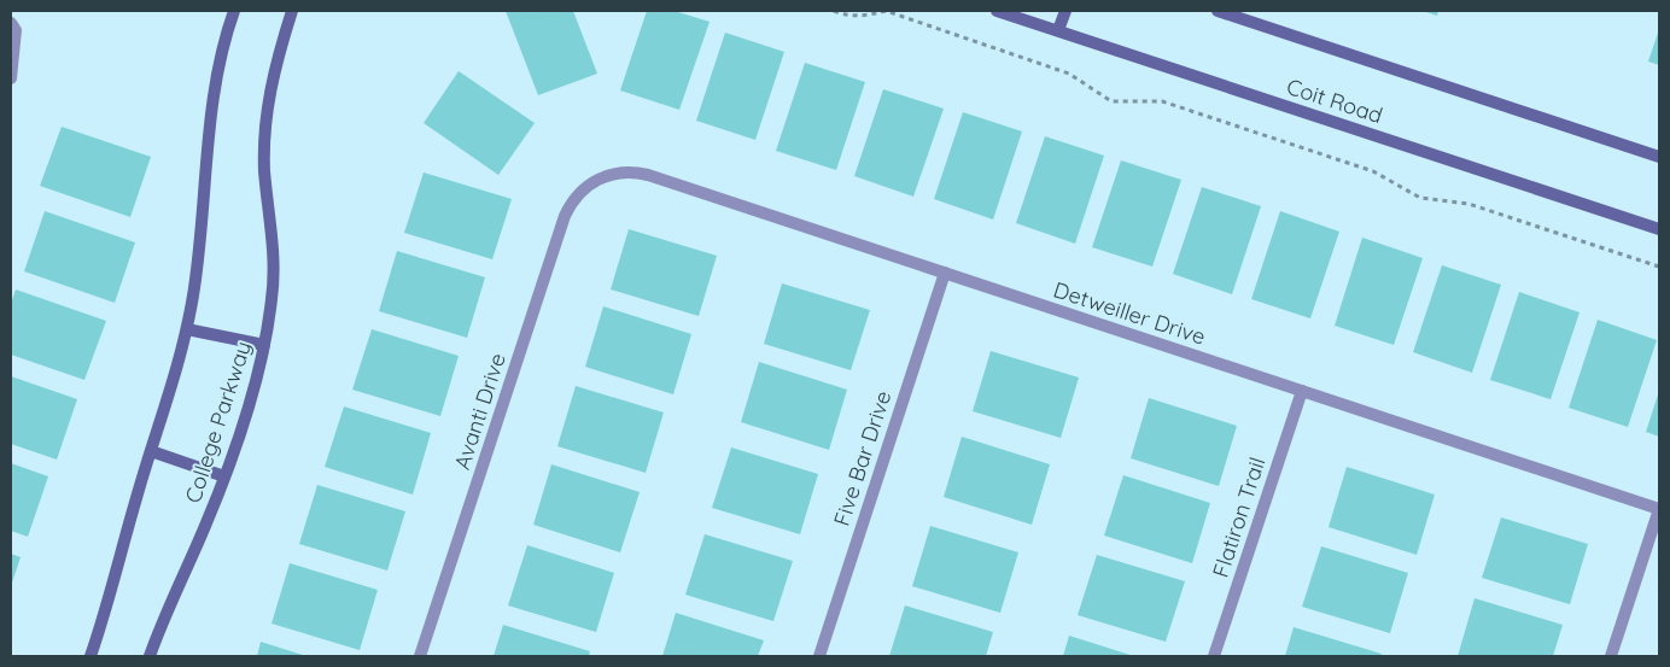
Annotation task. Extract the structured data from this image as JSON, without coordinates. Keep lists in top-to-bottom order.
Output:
{
  "streets": {
    "street": [
      "Coit Road",
      "Detweiller Drive",
      "Avanti Drive",
      "College Parkway",
      "Five Bar Drive",
      "Flatiron Trail"
    ]
  },
  "crossings": [
    ["Detweiller Drive", "Avanti Drive"],
    ["Detweiller Drive", "Five Bar Drive"],
    ["Detweiller Drive", "Flatiron Trail"]
  ]
}
